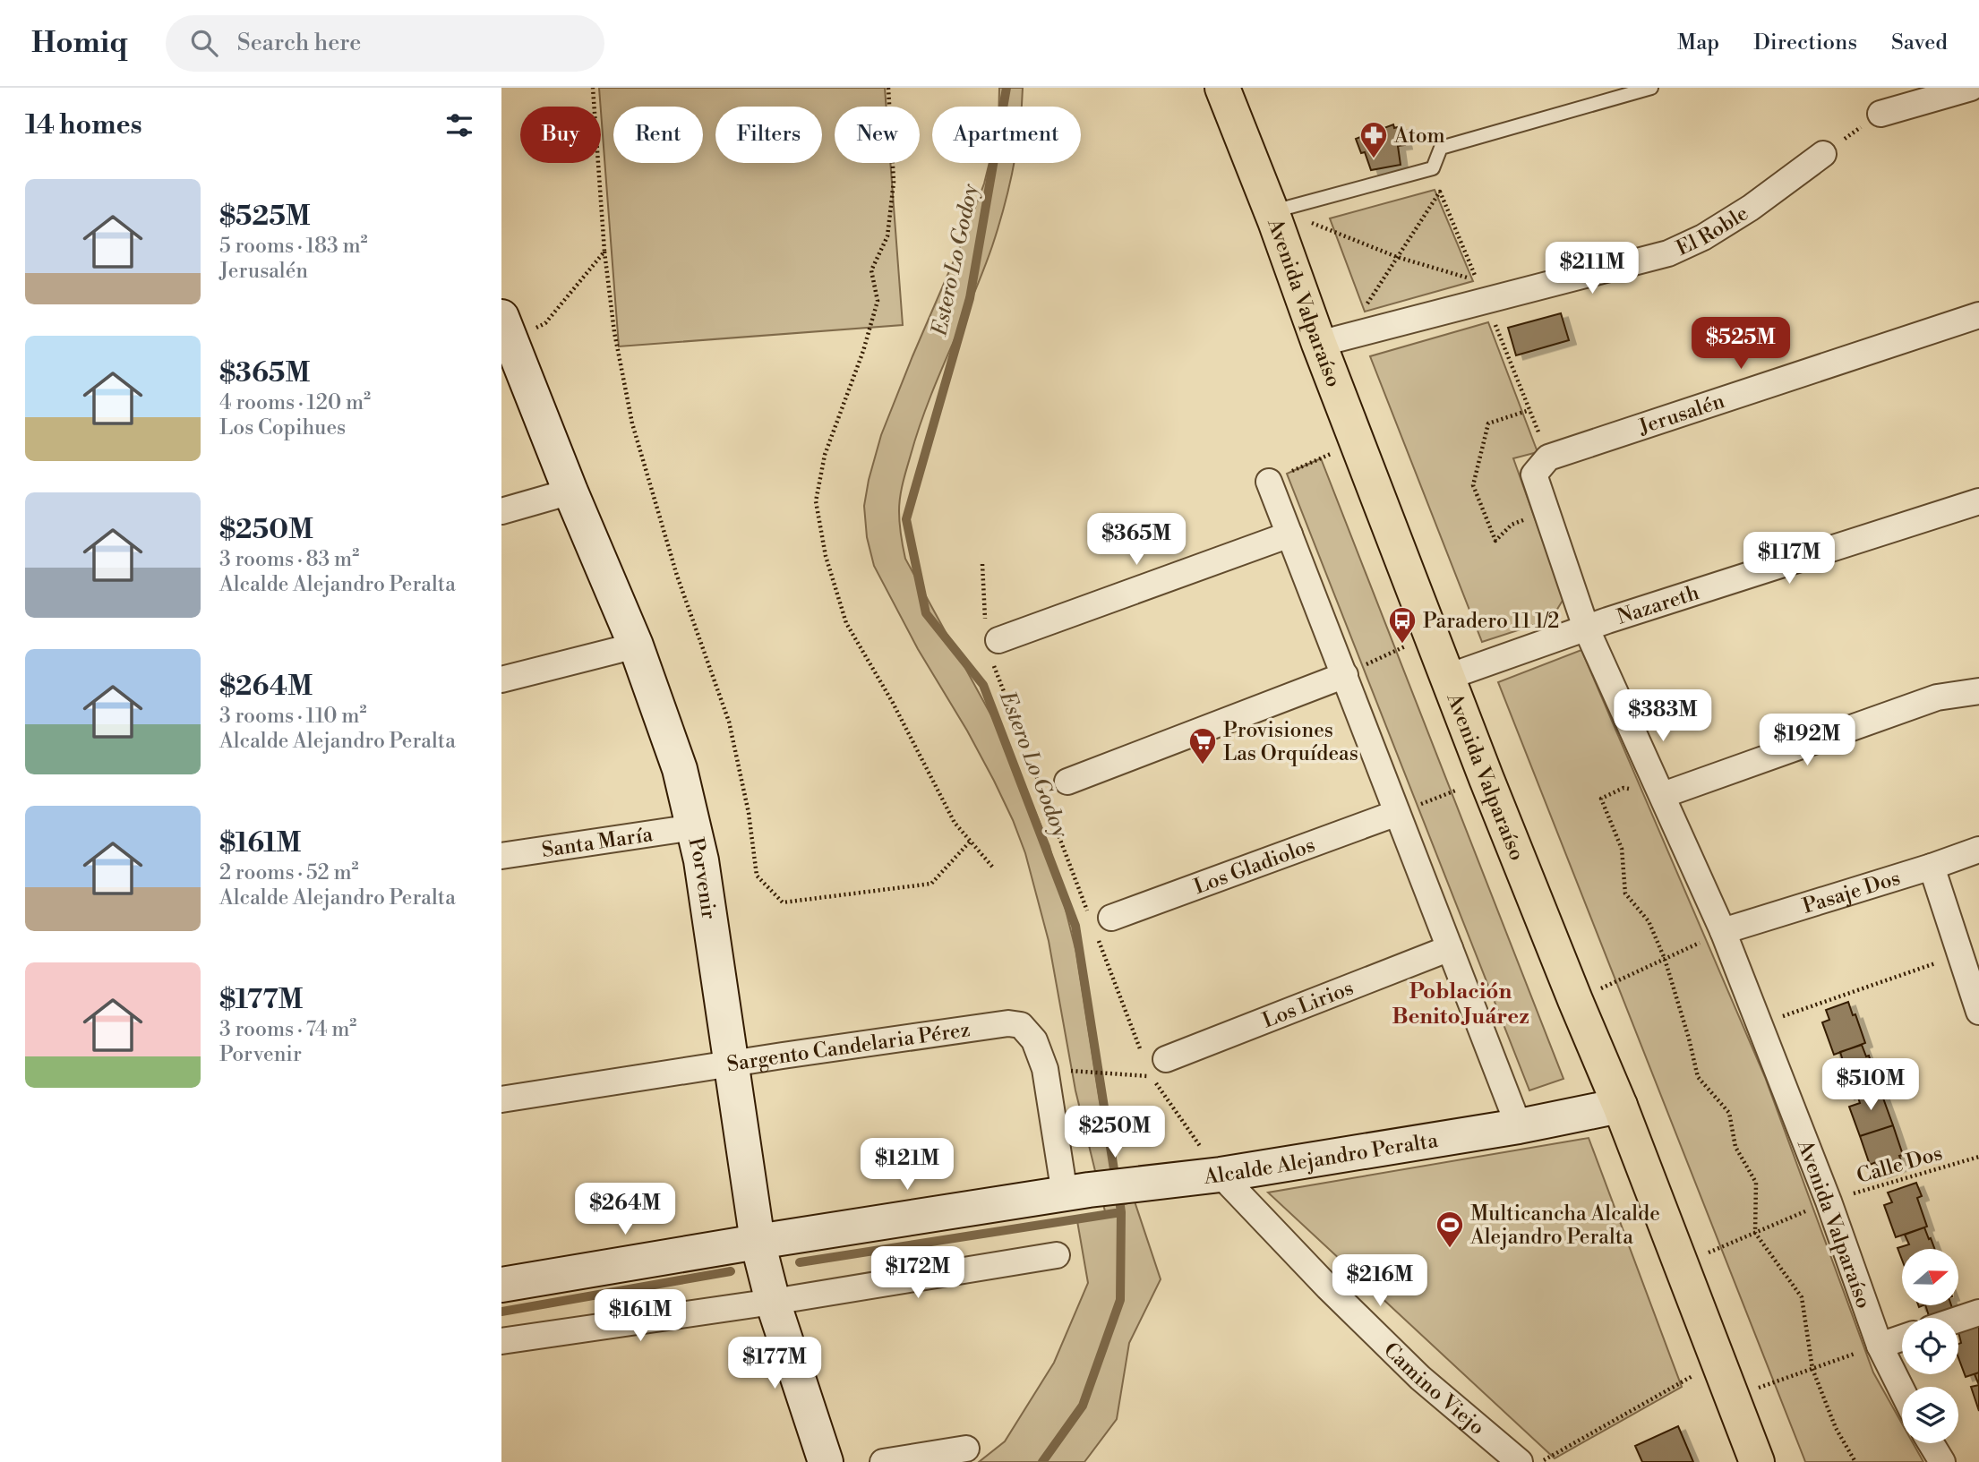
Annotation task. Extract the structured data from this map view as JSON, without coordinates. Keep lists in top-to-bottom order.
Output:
{
  "streets": {
    "main road": ["Avenida Valparaíso"],
    "street": [
      "El Roble",
      "Jerusalén",
      "Nazareth",
      "Santa María",
      "Los Gladiolos",
      "Porvenir",
      "Pasaje Dos",
      "Los Lirios",
      "Sargento Candelaria Pérez",
      "Alcalde Alejandro Peralta",
      "Camino Viejo"
    ],
    "path": ["Calle Dos"]
  },
  "crossings": [
    ["El Roble", "Avenida Valparaíso"],
    ["Avenida Valparaíso", "Jerusalén"],
    ["Avenida Valparaíso", "Nazareth"],
    ["Avenida Valparaíso", "Pasaje Dos"],
    ["Avenida Valparaíso", "Alcalde Alejandro Peralta"],
    ["Avenida Valparaíso", "Calle Dos"],
    ["Santa María", "Porvenir"],
    ["Porvenir", "Sargento Candelaria Pérez"],
    ["Porvenir", "Alcalde Alejandro Peralta"],
    ["Sargento Candelaria Pérez", "Alcalde Alejandro Peralta"],
    ["Alcalde Alejandro Peralta", "Camino Viejo"]
  ],
  "districts": ["Población Benito Juárez"],
  "water": ["Estero Lo Godoy"],
  "places": {
    "pharmacy": ["Atom"],
    "bus stop": ["Paradero 11 1/2"],
    "supermarket": ["Provisiones Las Orquídeas"],
    "sports": ["Multicancha Alcalde Alejandro Peralta"]
  },
  "north": "right",
  "page": {
    "header": "Homiq",
    "search": "Search here",
    "nav": ["Map", "Directions", "Saved"],
    "heading": "14 homes",
    "chip": [
      "Buy",
      "Rent",
      "Filters",
      "New",
      "Apartment"
    ],
    "list": [
      {
        "name": "$525M",
        "note": "5 rooms · 183 m² · Jerusalén"
      },
      {
        "name": "$365M",
        "note": "4 rooms · 120 m² · Los Copihues"
      },
      {
        "name": "$250M",
        "note": "3 rooms · 83 m² · Alcalde Alejandro Peralta"
      },
      {
        "name": "$264M",
        "note": "3 rooms · 110 m² · Alcalde Alejandro Peralta"
      },
      {
        "name": "$161M",
        "note": "2 rooms · 52 m² · Alcalde Alejandro Peralta"
      },
      {
        "name": "$177M",
        "note": "3 rooms · 74 m² · Porvenir"
      }
    ],
    "price": [
      "$211M",
      "$525M",
      "$365M",
      "$117M",
      "$383M",
      "$192M",
      "$510M",
      "$250M",
      "$121M",
      "$264M",
      "$172M",
      "$216M",
      "$161M",
      "$177M"
    ]
  }
}
